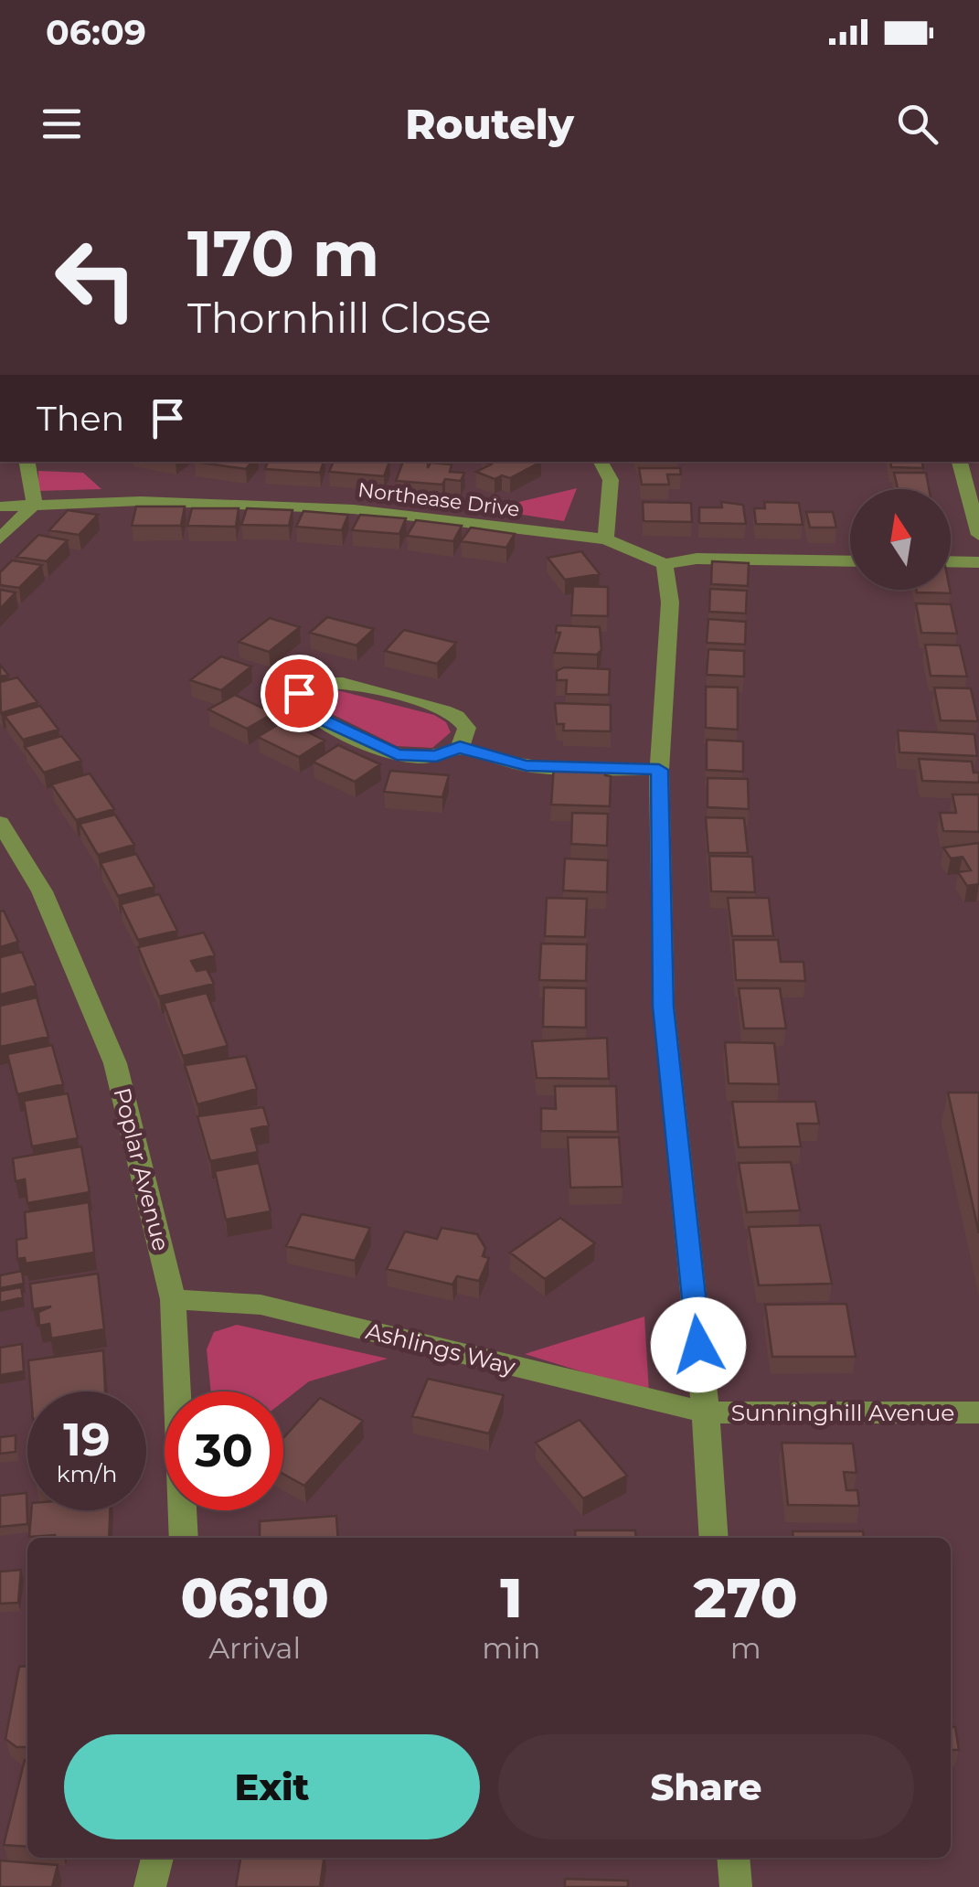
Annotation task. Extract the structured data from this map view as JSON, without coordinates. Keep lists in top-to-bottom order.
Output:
{
  "streets": {
    "street": [
      "Northease Drive",
      "Poplar Avenue",
      "Ashlings Way",
      "Sunninghill Avenue"
    ]
  },
  "crossings": [
    ["Poplar Avenue", "Ashlings Way"],
    ["Ashlings Way", "Sunninghill Avenue"]
  ],
  "north": "top",
  "page": {
    "status": "06:09",
    "header": "Routely",
    "turn": ["170 m", "Thornhill Close"],
    "then": "Then",
    "speed": "19 km/h",
    "limit": "30",
    "eta": [
      "06:10",
      "Arrival",
      "1",
      "min",
      "270",
      "m"
    ],
    "buttons": ["Exit", "Share"]
  }
}
